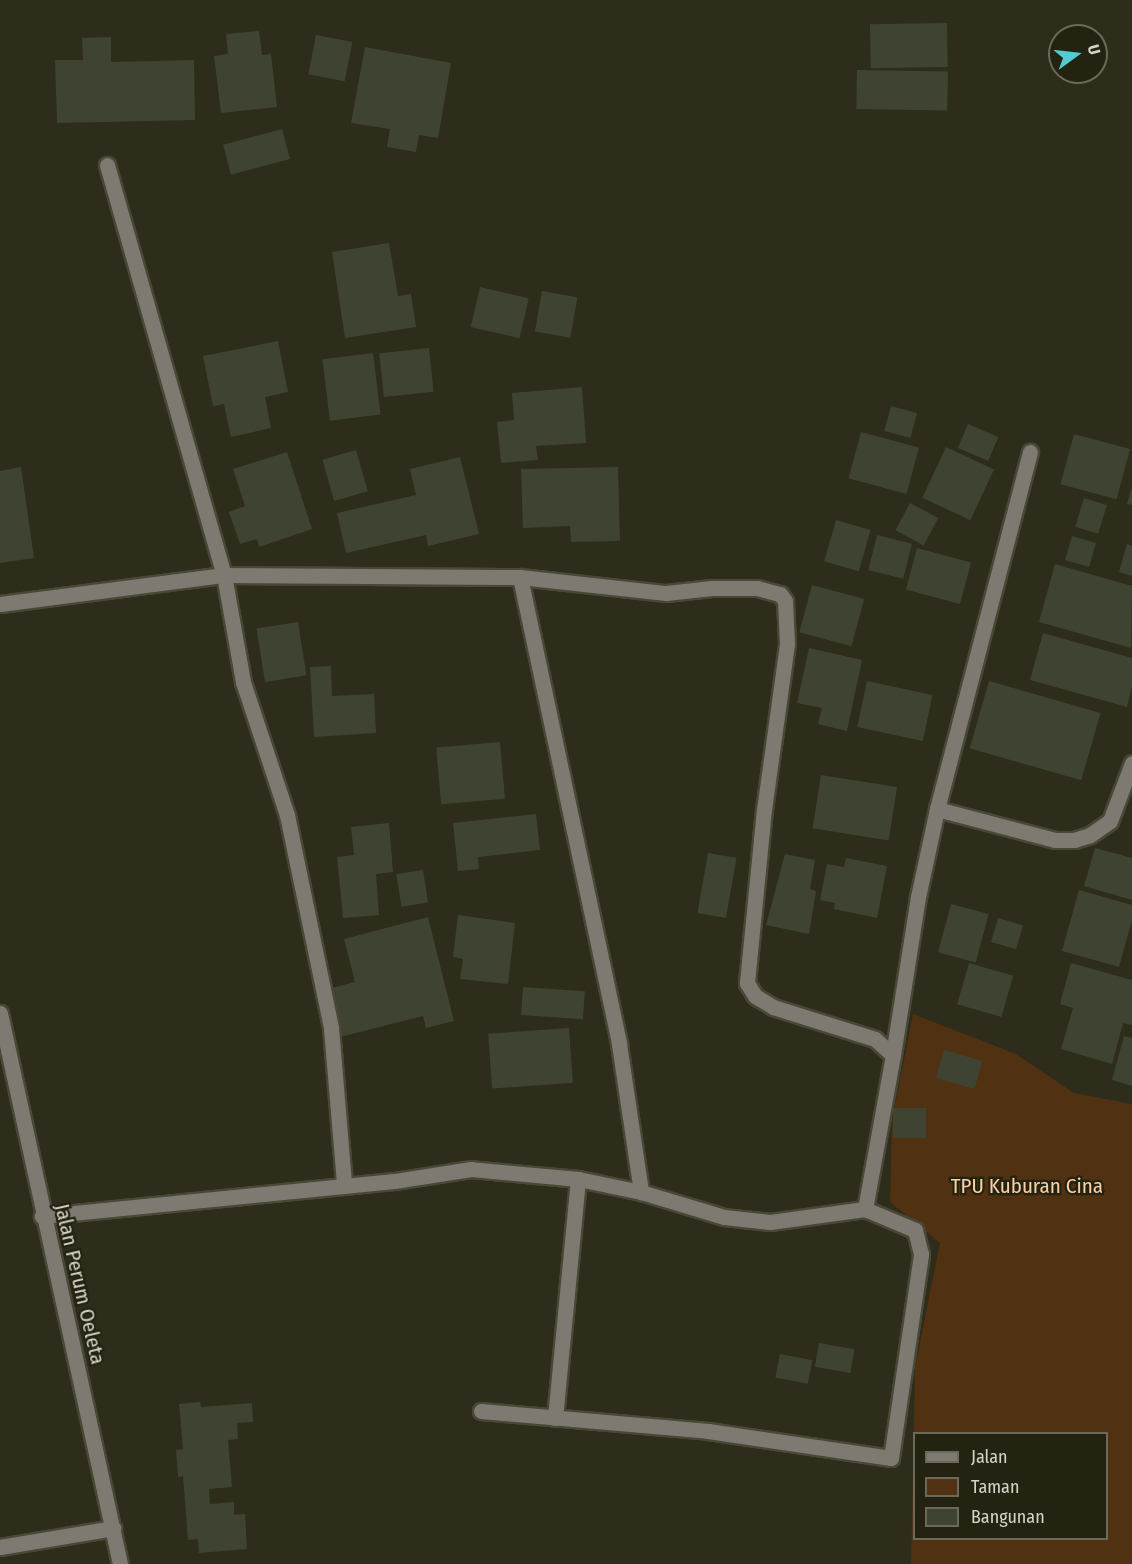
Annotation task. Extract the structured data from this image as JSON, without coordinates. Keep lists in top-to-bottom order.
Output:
{
  "streets": {
    "street": ["Jalan Perum Oeleta"]
  },
  "parks": ["TPU Kuburan Cina"],
  "legend": ["Jalan", "Taman", "Bangunan"],
  "north": "right"
}
